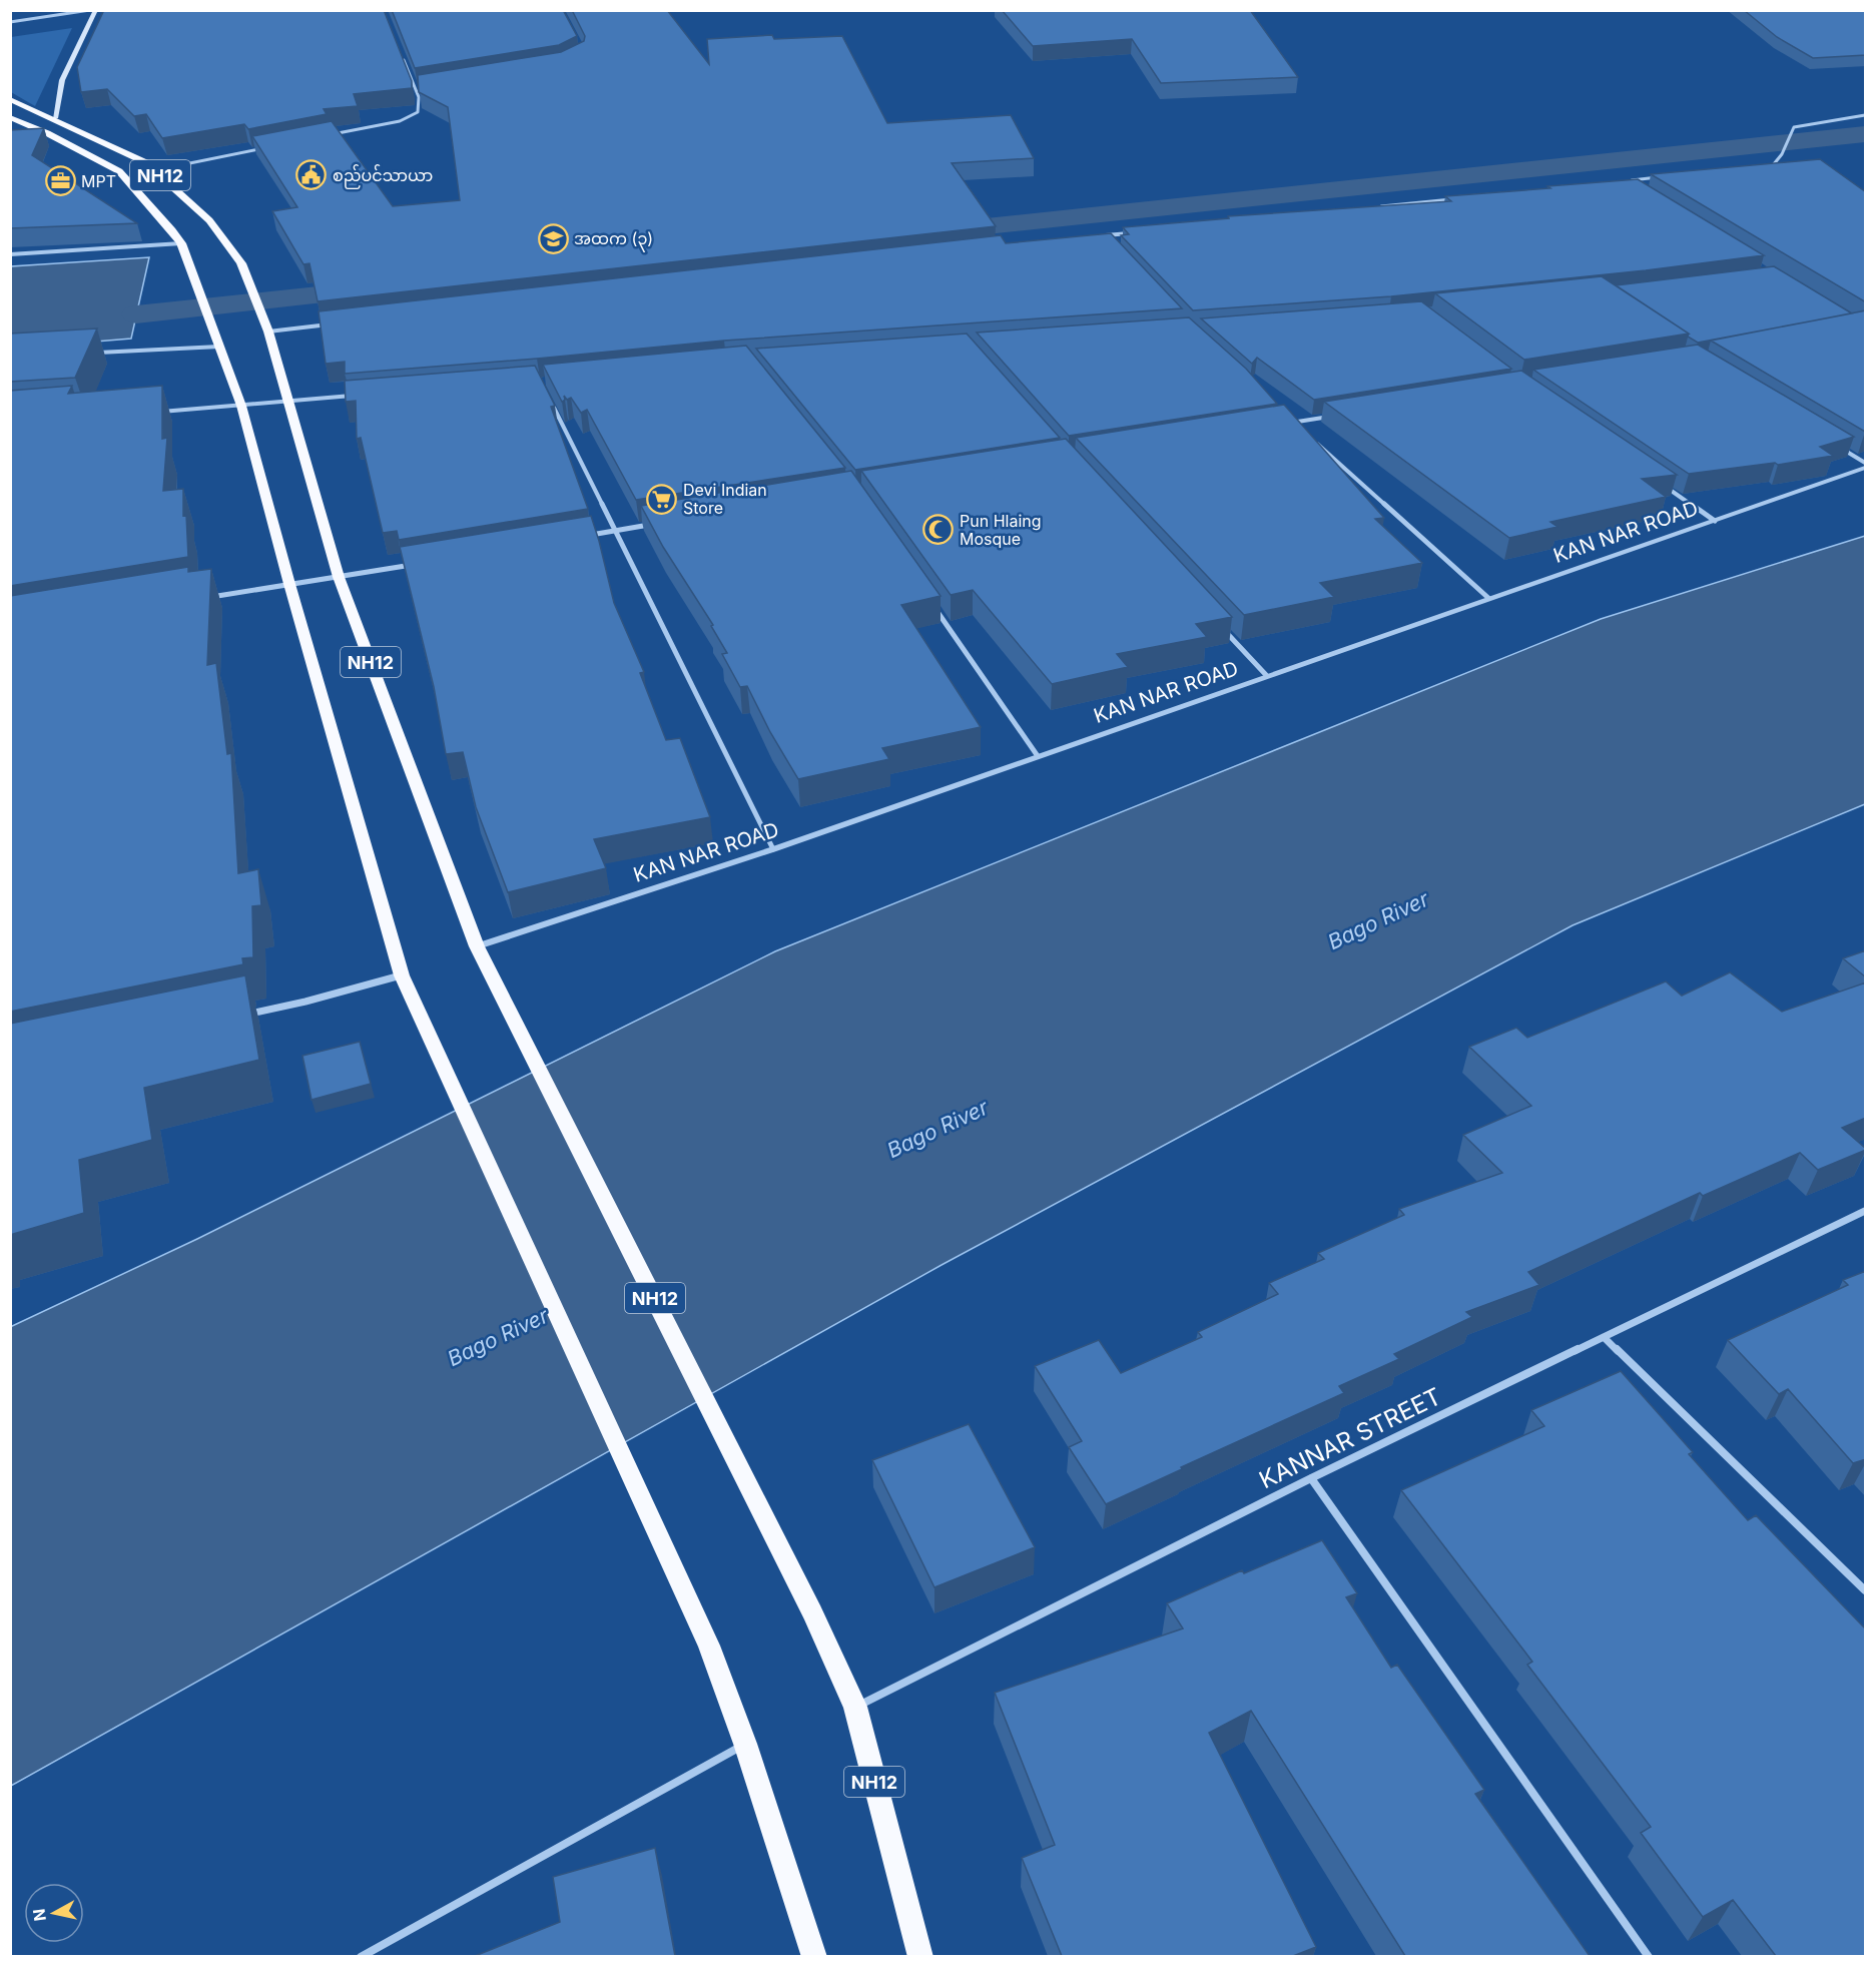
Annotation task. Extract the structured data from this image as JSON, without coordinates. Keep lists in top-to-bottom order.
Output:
{
  "streets": {
    "highway": ["NH12"],
    "street": ["KAN NAR ROAD", "KANNAR STREET"]
  },
  "crossings": [
    ["NH12", "KAN NAR ROAD"],
    ["NH12", "KANNAR STREET"]
  ],
  "water": ["Bago River"],
  "places": {
    "public building": ["စည်ပင်သာယာ"],
    "office": ["MPT"],
    "school or university": ["အထက (၃)"],
    "supermarket": ["Devi Indian Store"],
    "mosque": ["Pun Hlaing Mosque"]
  },
  "north": "left"
}
